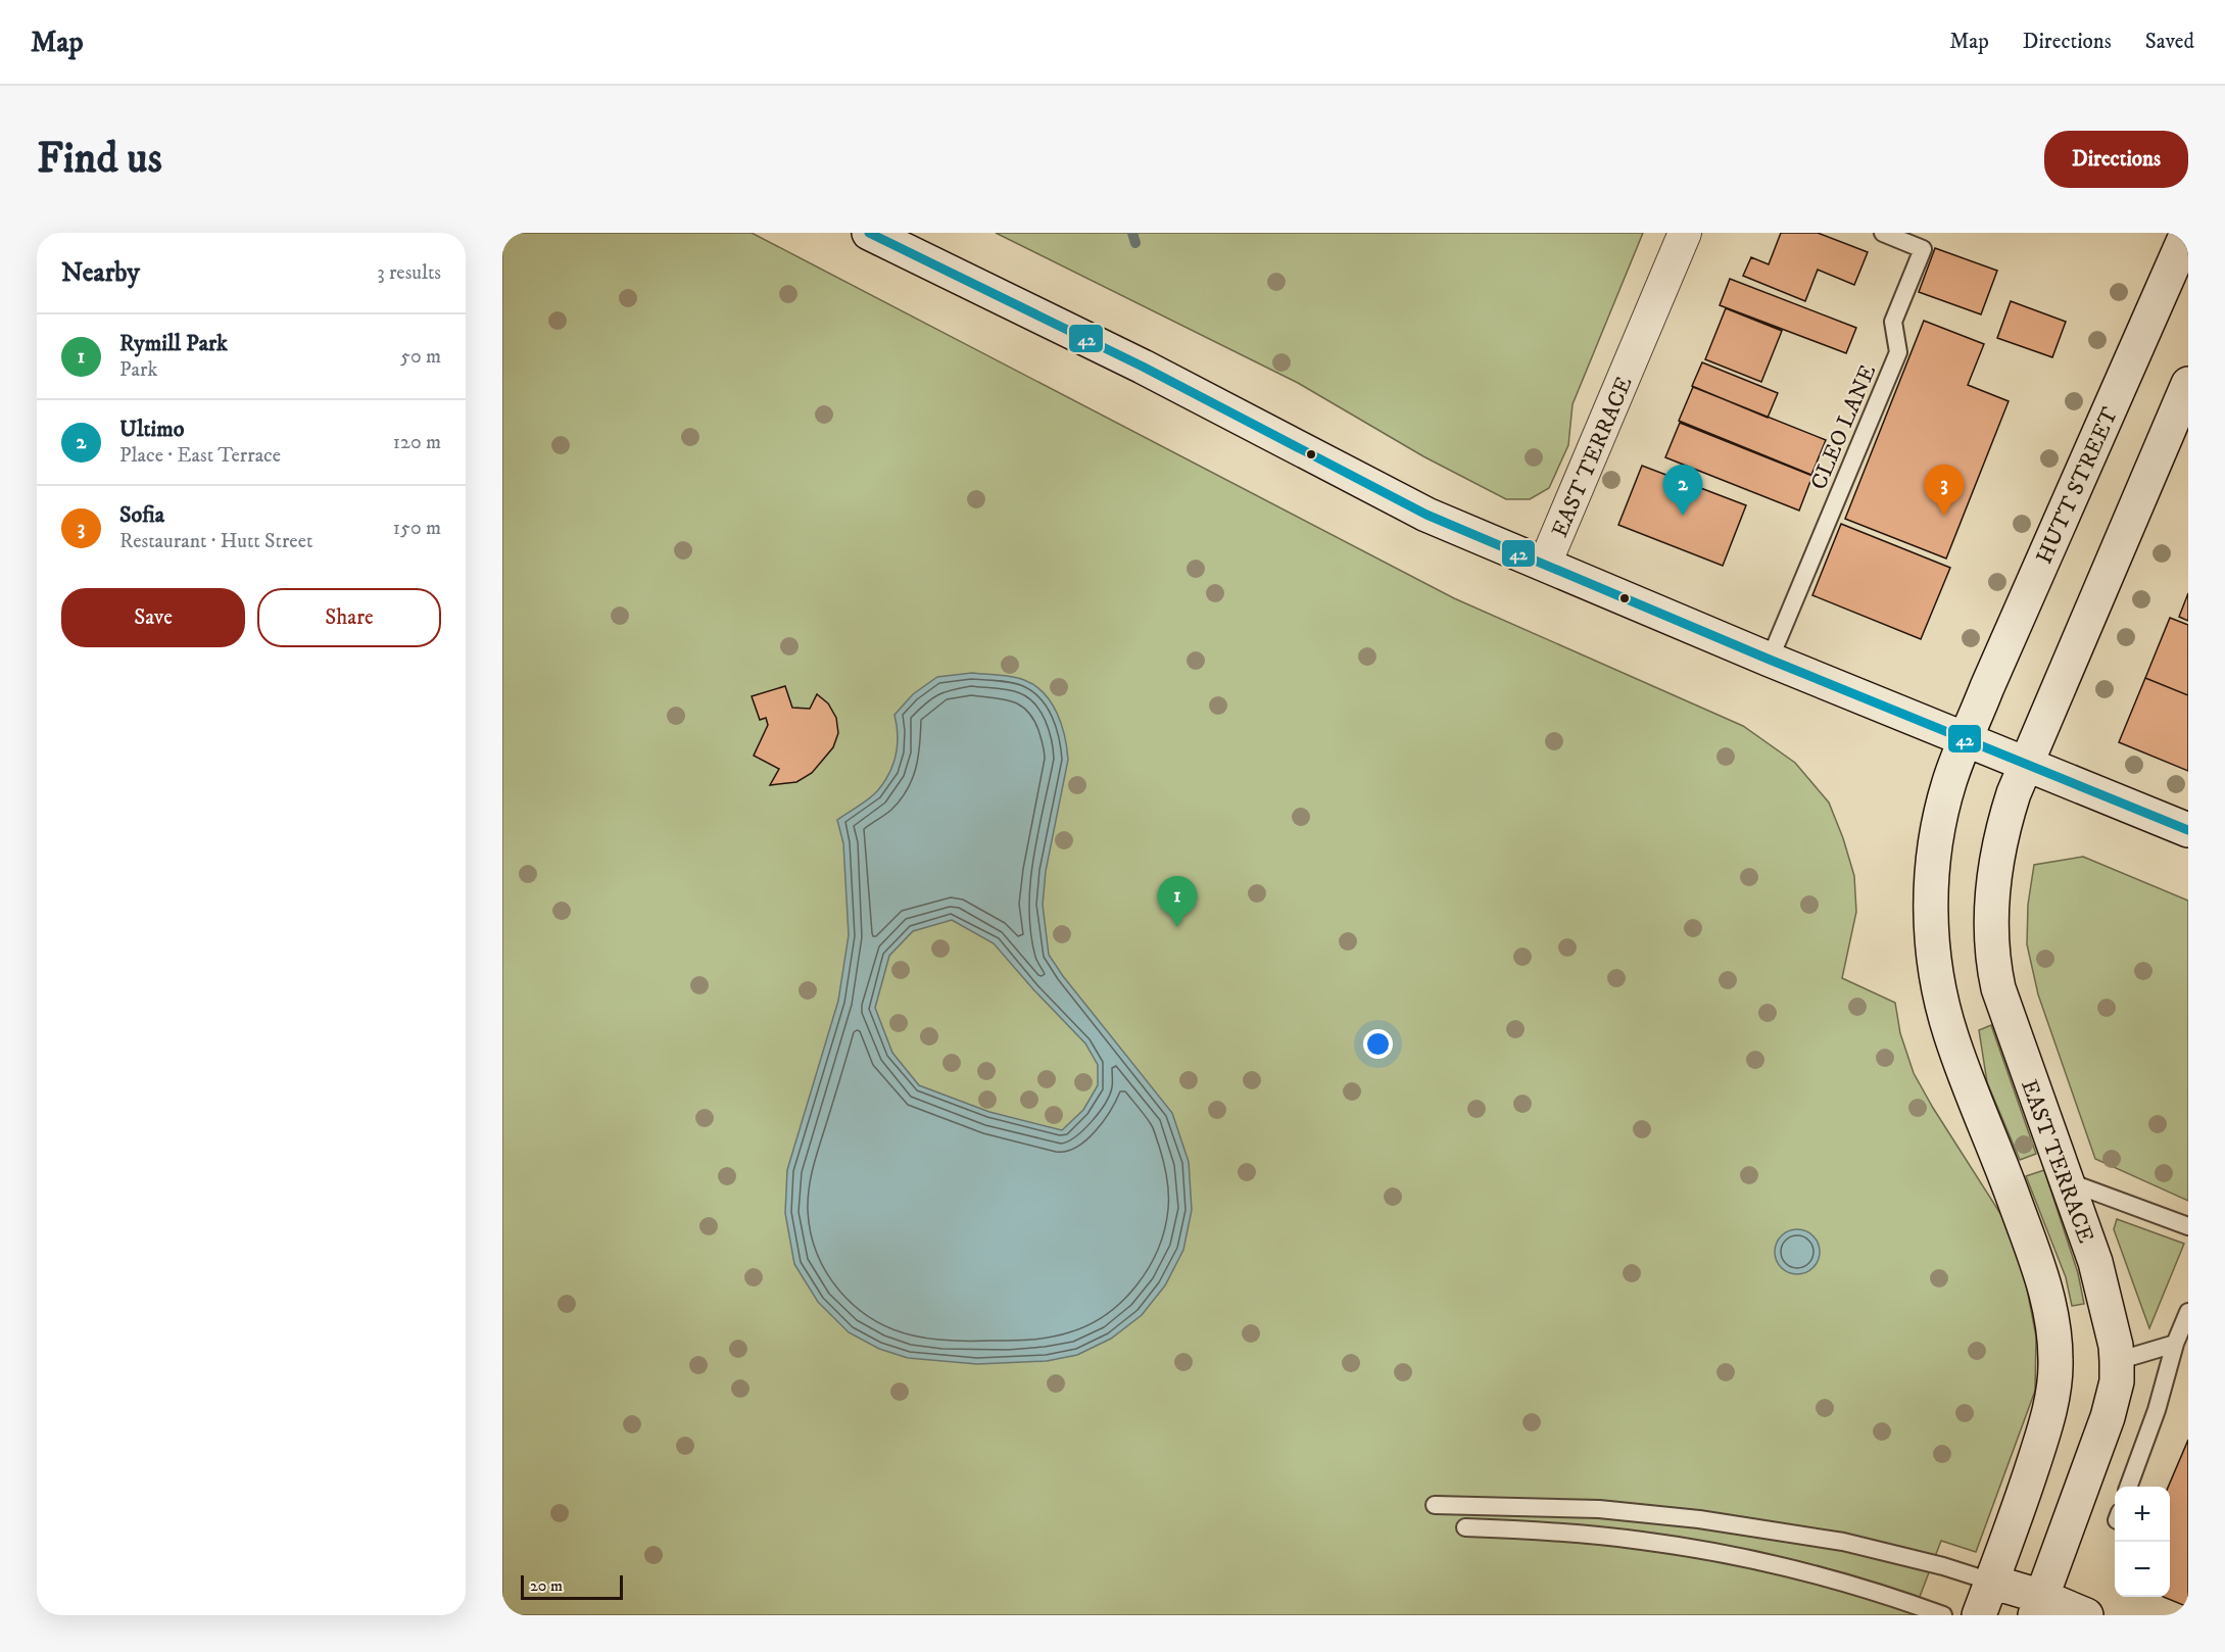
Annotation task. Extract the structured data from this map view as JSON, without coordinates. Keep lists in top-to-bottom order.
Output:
{
  "streets": {
    "main road": ["EAST TERRACE", "HUTT STREET"],
    "lane": ["CLEO LANE"]
  },
  "crossings": [
    ["CLEO LANE", "EAST TERRACE"],
    ["EAST TERRACE", "HUTT STREET"]
  ],
  "lines": ["transit line 42"],
  "scale_bar": "20 m",
  "page": {
    "header": "Map",
    "nav": ["Map", "Directions", "Saved"],
    "buttons": [
      "Directions",
      ["Save", "Share"]
    ],
    "title": "Find us",
    "heading": ["Nearby", "3 results"],
    "list": [
      {
        "mark": "1",
        "name": "Rymill Park",
        "note": "Park",
        "value": "50 m"
      },
      {
        "mark": "2",
        "name": "Ultimo",
        "note": "Place · East Terrace",
        "value": "120 m"
      },
      {
        "mark": "3",
        "name": "Sofia",
        "note": "Restaurant · Hutt Street",
        "value": "150 m"
      }
    ],
    "pins": ["2", "3", "1"],
    "map_buttons": ["+", "−"],
    "scale": "20 m"
  }
}
